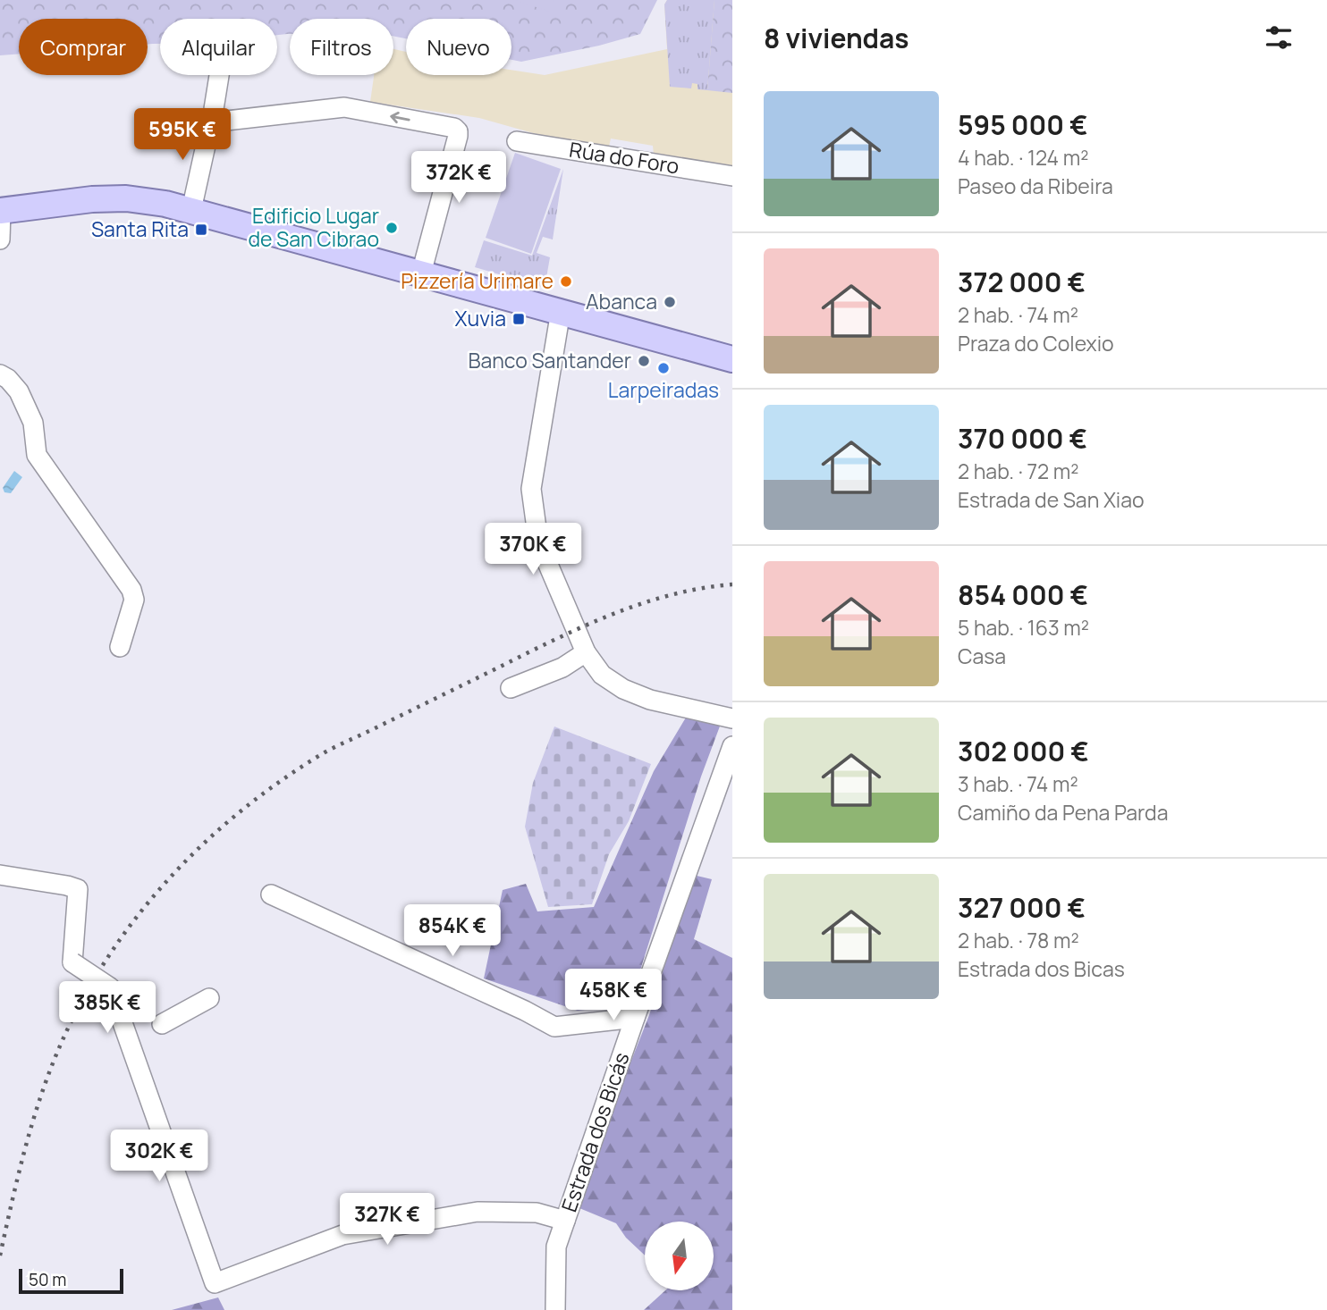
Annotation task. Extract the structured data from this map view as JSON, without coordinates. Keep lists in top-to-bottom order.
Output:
{
  "streets": {
    "street": ["Rúa do Foro", "Estrada dos Bicás"]
  },
  "places": {
    "other": [
      "Edificio Lugar de San Cibrao",
      "Pizzería Urimare",
      "Abanca",
      "Banco Santander",
      "Larpeiradas"
    ],
    "transit": ["Santa Rita", "Xuvia"]
  },
  "scale_bar": "50 m",
  "north": "bottom",
  "page": {
    "heading": "8 viviendas",
    "chip": [
      "Comprar",
      "Alquilar",
      "Filtros",
      "Nuevo"
    ],
    "list": [
      {
        "name": "595 000 €",
        "note": "4 hab. · 124 m² · Paseo da Ribeira"
      },
      {
        "name": "372 000 €",
        "note": "2 hab. · 74 m² · Praza do Colexio"
      },
      {
        "name": "370 000 €",
        "note": "2 hab. · 72 m² · Estrada de San Xiao"
      },
      {
        "name": "854 000 €",
        "note": "5 hab. · 163 m² · Casa"
      },
      {
        "name": "302 000 €",
        "note": "3 hab. · 74 m² · Camiño da Pena Parda"
      },
      {
        "name": "327 000 €",
        "note": "2 hab. · 78 m² · Estrada dos Bicas"
      }
    ],
    "price": [
      "595K €",
      "372K €",
      "370K €",
      "854K €",
      "458K €",
      "385K €",
      "302K €",
      "327K €"
    ],
    "scale": "50 m"
  }
}
